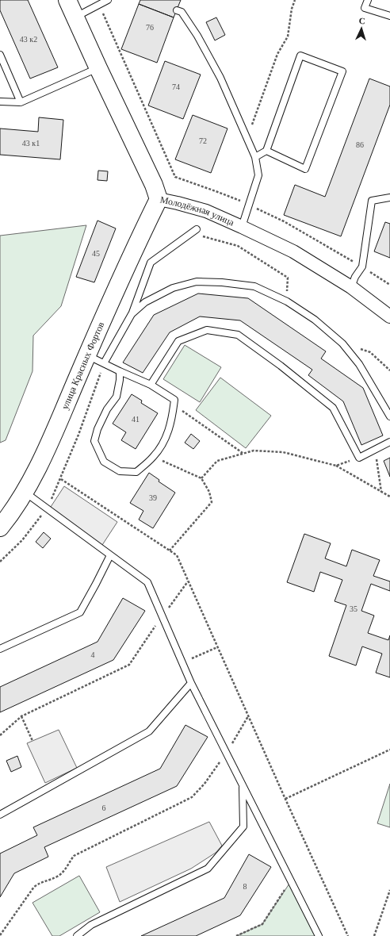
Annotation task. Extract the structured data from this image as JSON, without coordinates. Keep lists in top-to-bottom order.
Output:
{
  "streets": {
    "street": ["Молодёжная улица", "улица Красных Фортов"]
  },
  "crossings": [
    ["Молодёжная улица", "улица Красных Фортов"]
  ],
  "house_numbers": [
    "76",
    "43 к2",
    "74",
    "72",
    "43 к1",
    "86",
    "45",
    "41",
    "39",
    "35",
    "4",
    "6",
    "8"
  ],
  "north": "top"
}
